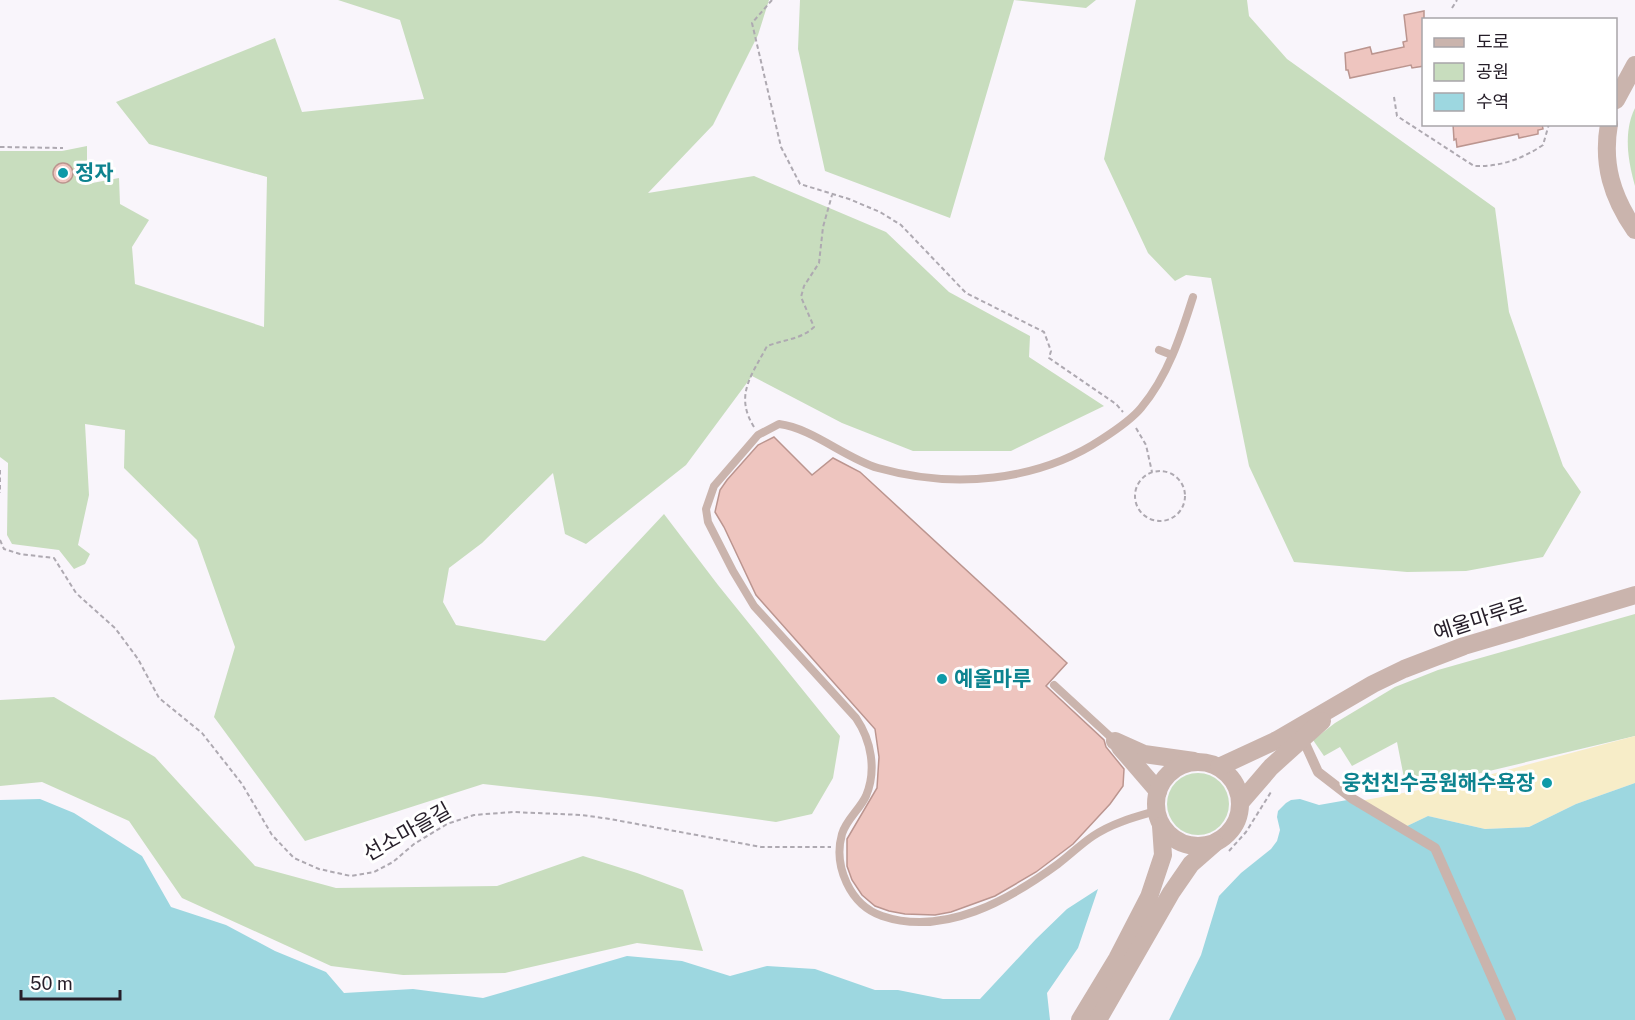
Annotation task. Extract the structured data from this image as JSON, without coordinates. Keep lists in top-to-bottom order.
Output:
{
  "streets": {
    "street": ["예울마루로"],
    "path": ["선소마을길"]
  },
  "places": ["정자", "예울마루", "웅천친수공원해수욕장"],
  "legend": ["도로", "공원", "수역"],
  "scale_bar": "50 m"
}
